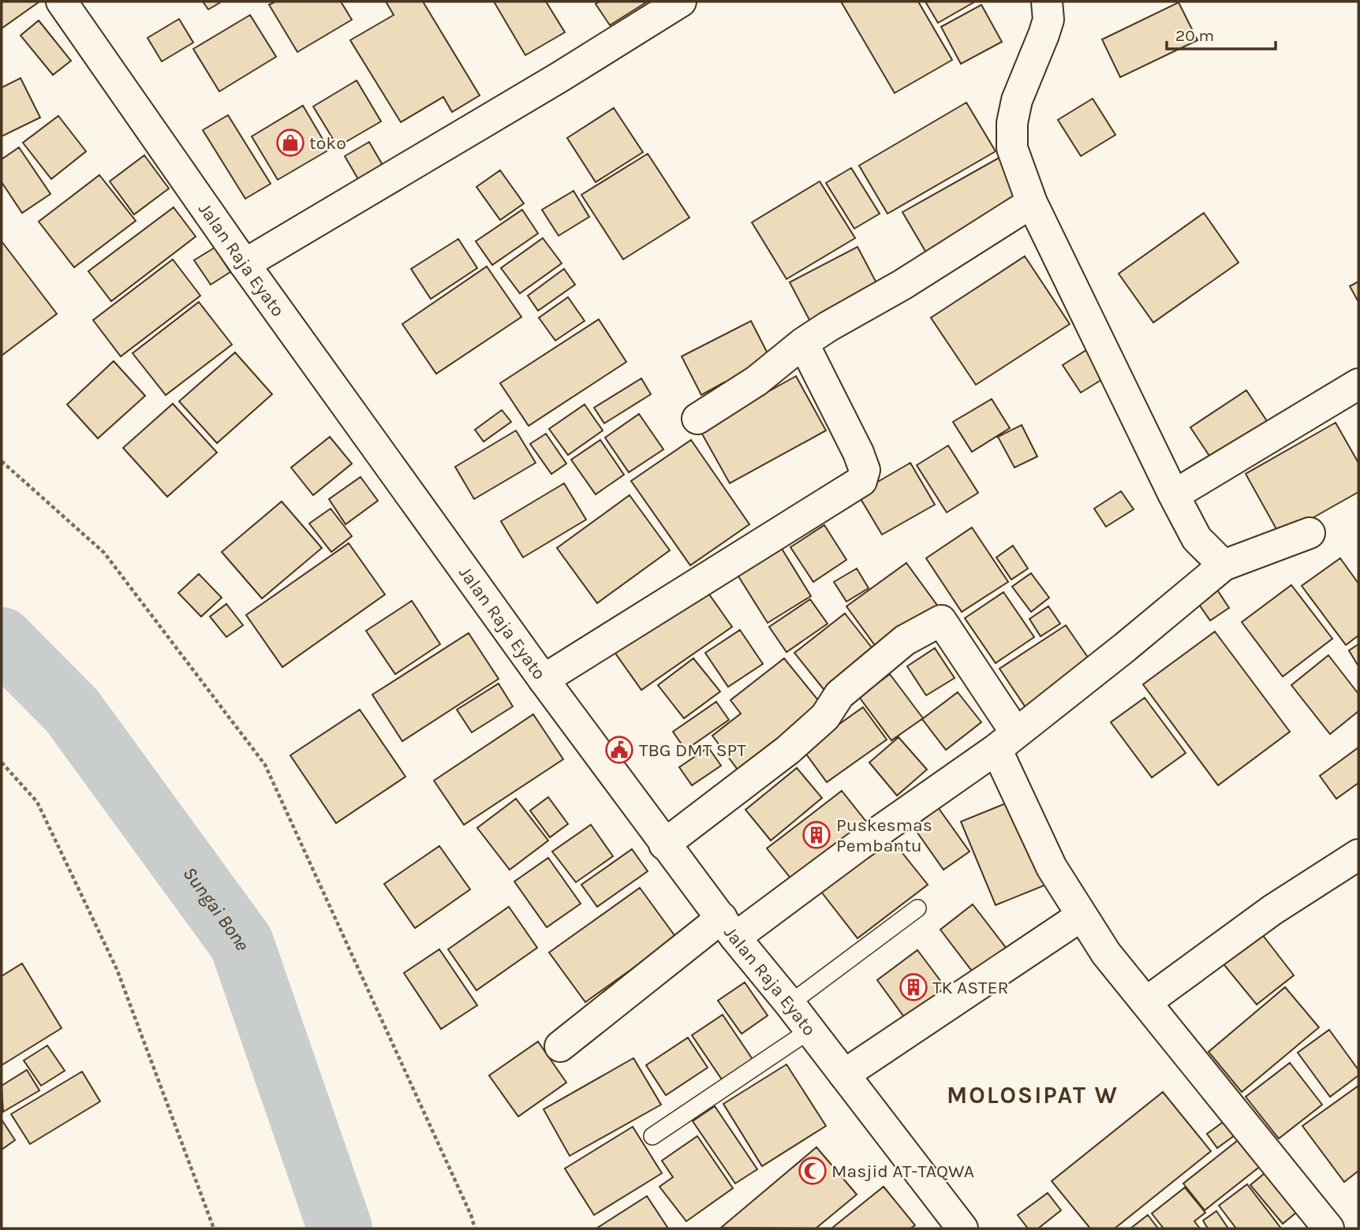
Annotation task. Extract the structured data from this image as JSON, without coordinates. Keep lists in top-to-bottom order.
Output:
{
  "streets": {
    "street": ["Jalan Raja Eyato"]
  },
  "districts": ["MOLOSIPAT W"],
  "water": ["Sungai Bone"],
  "places": {
    "shop": ["toko"],
    "public building": ["TBG DMT SPT"],
    "building": ["Puskesmas Pembantu", "TK ASTER"],
    "mosque": ["Masjid AT-TAQWA"]
  },
  "scale_bar": "20 m"
}
